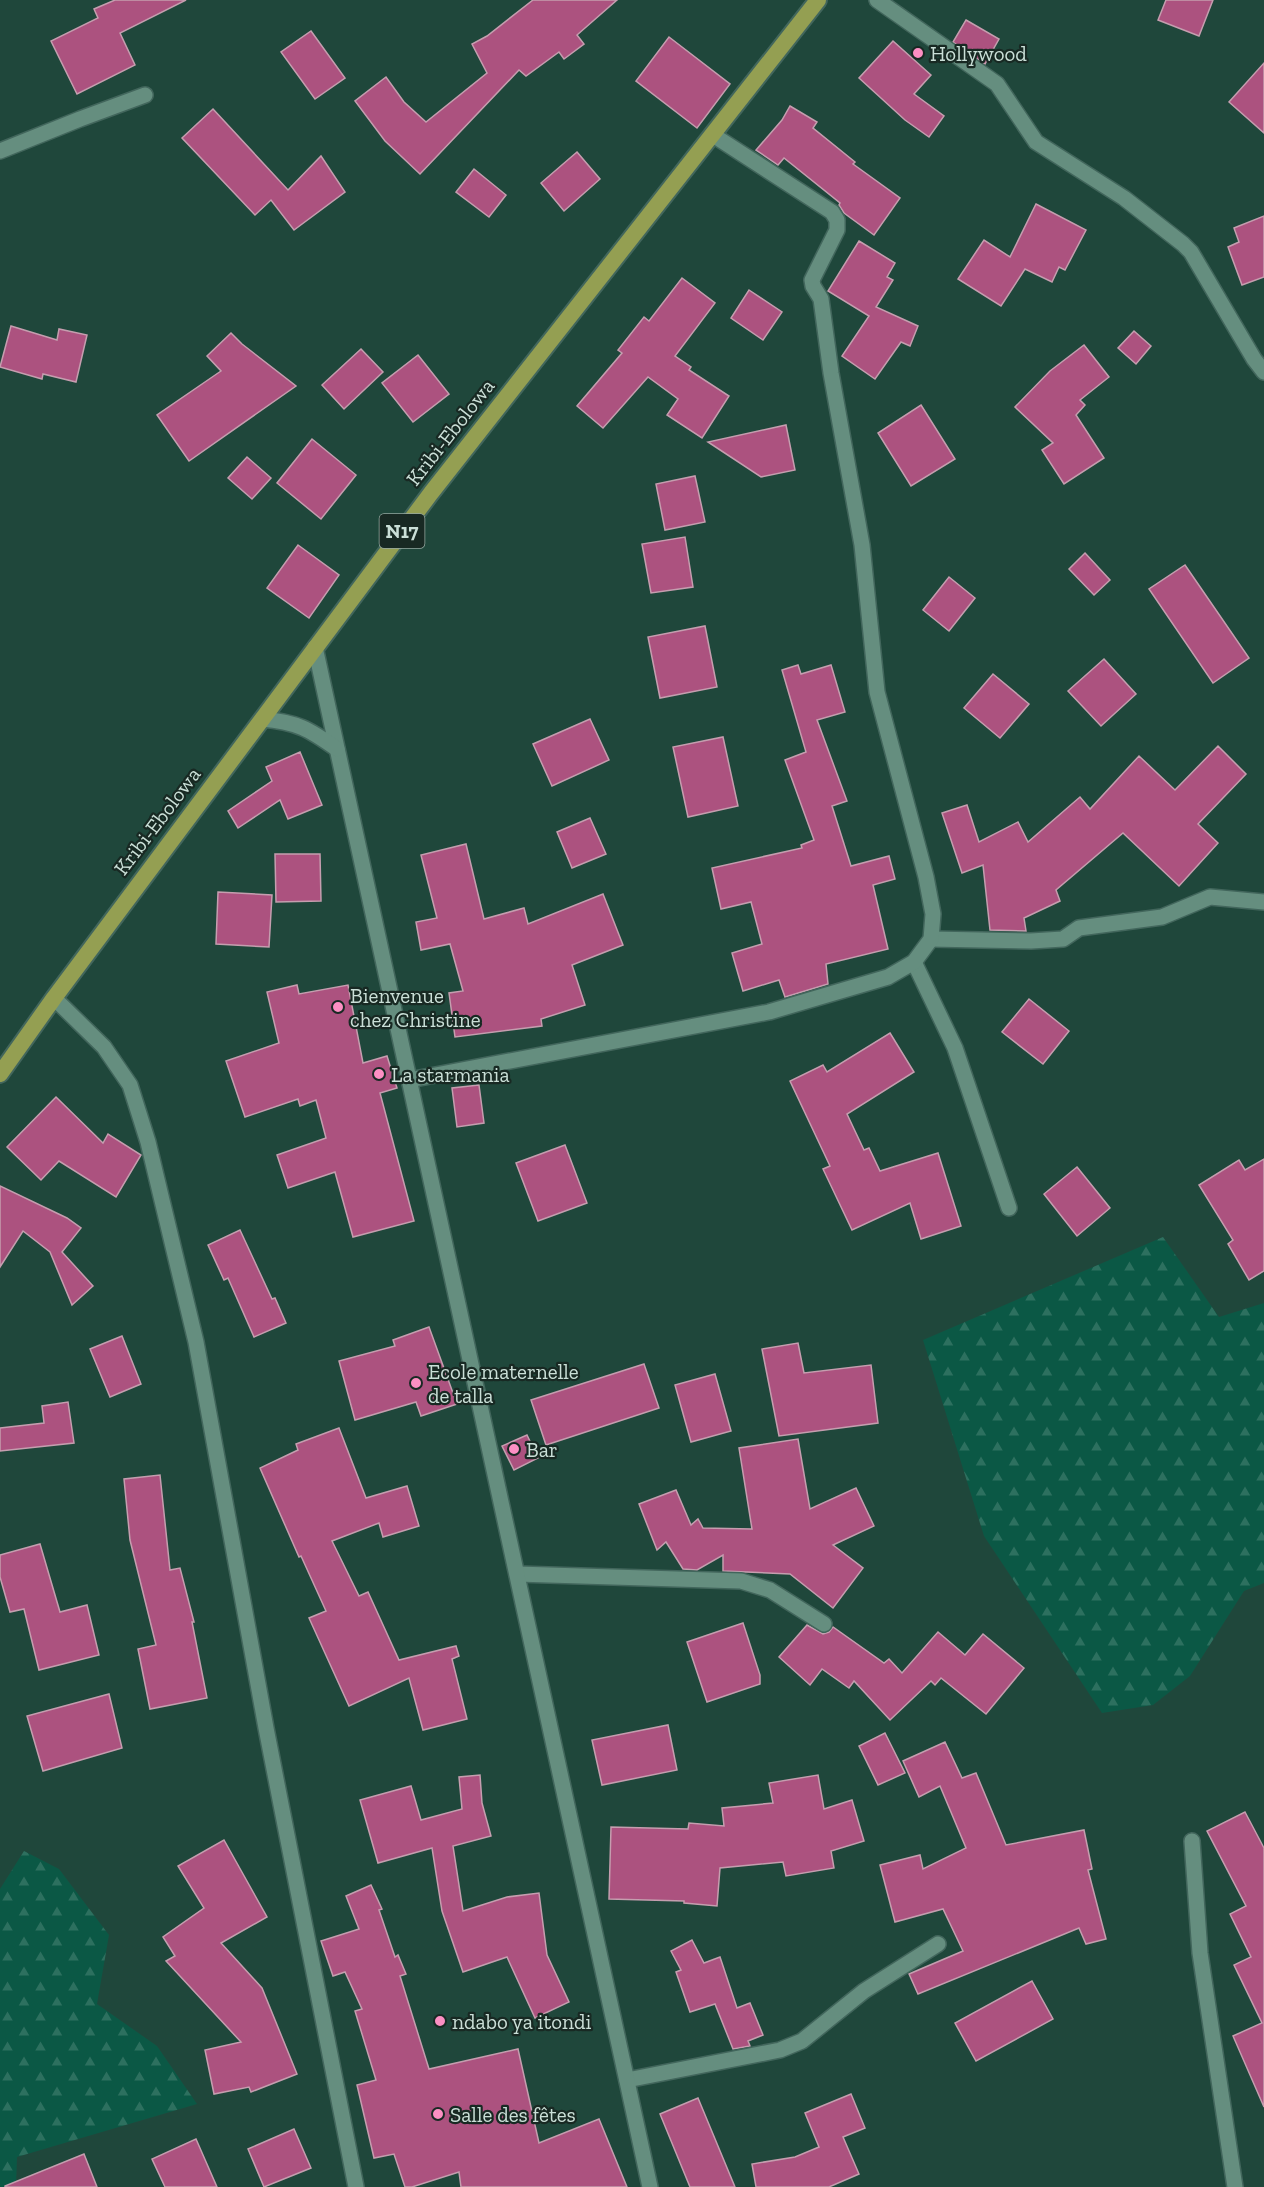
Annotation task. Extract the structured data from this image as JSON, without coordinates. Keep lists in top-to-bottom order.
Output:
{
  "streets": {
    "highway": ["Kribi-Ebolowa", "N17"]
  },
  "places": [
    "Hollywood",
    "Bienvenue chez Christine",
    "La starmania",
    "Ecole maternelle de talla",
    "Bar",
    "ndabo ya itondi",
    "Salle des fêtes"
  ]
}
